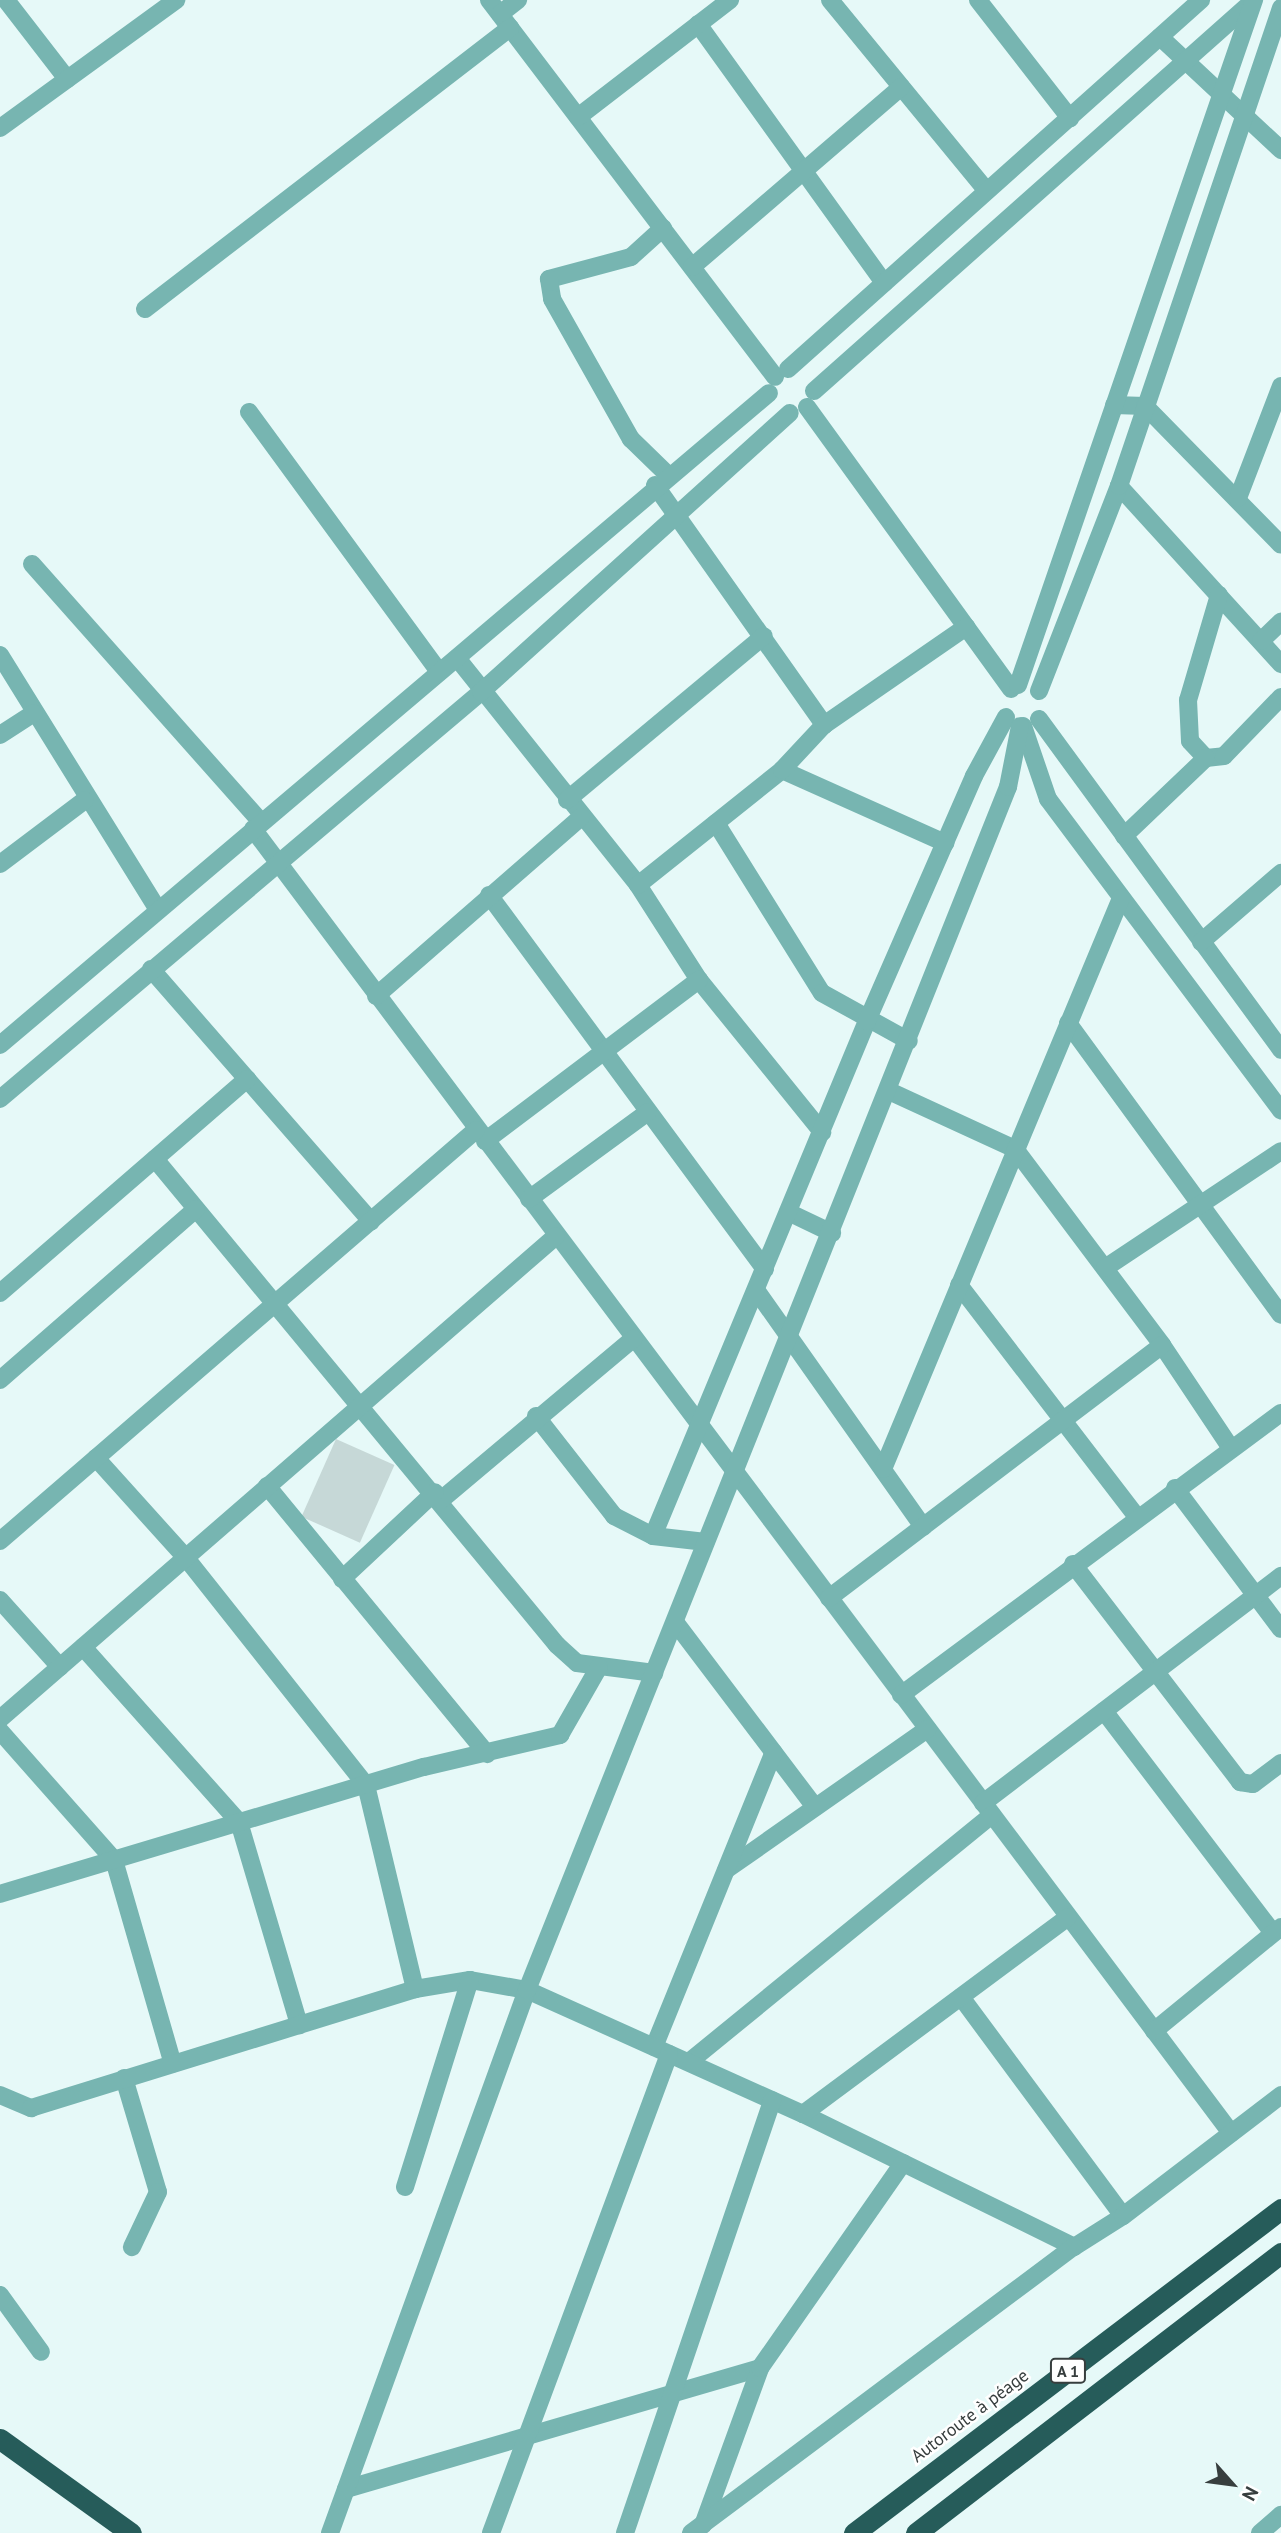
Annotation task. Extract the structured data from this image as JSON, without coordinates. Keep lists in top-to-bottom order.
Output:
{
  "streets": {
    "highway": ["A 1", "Autoroute à péage"]
  },
  "north": "bottom right"
}
